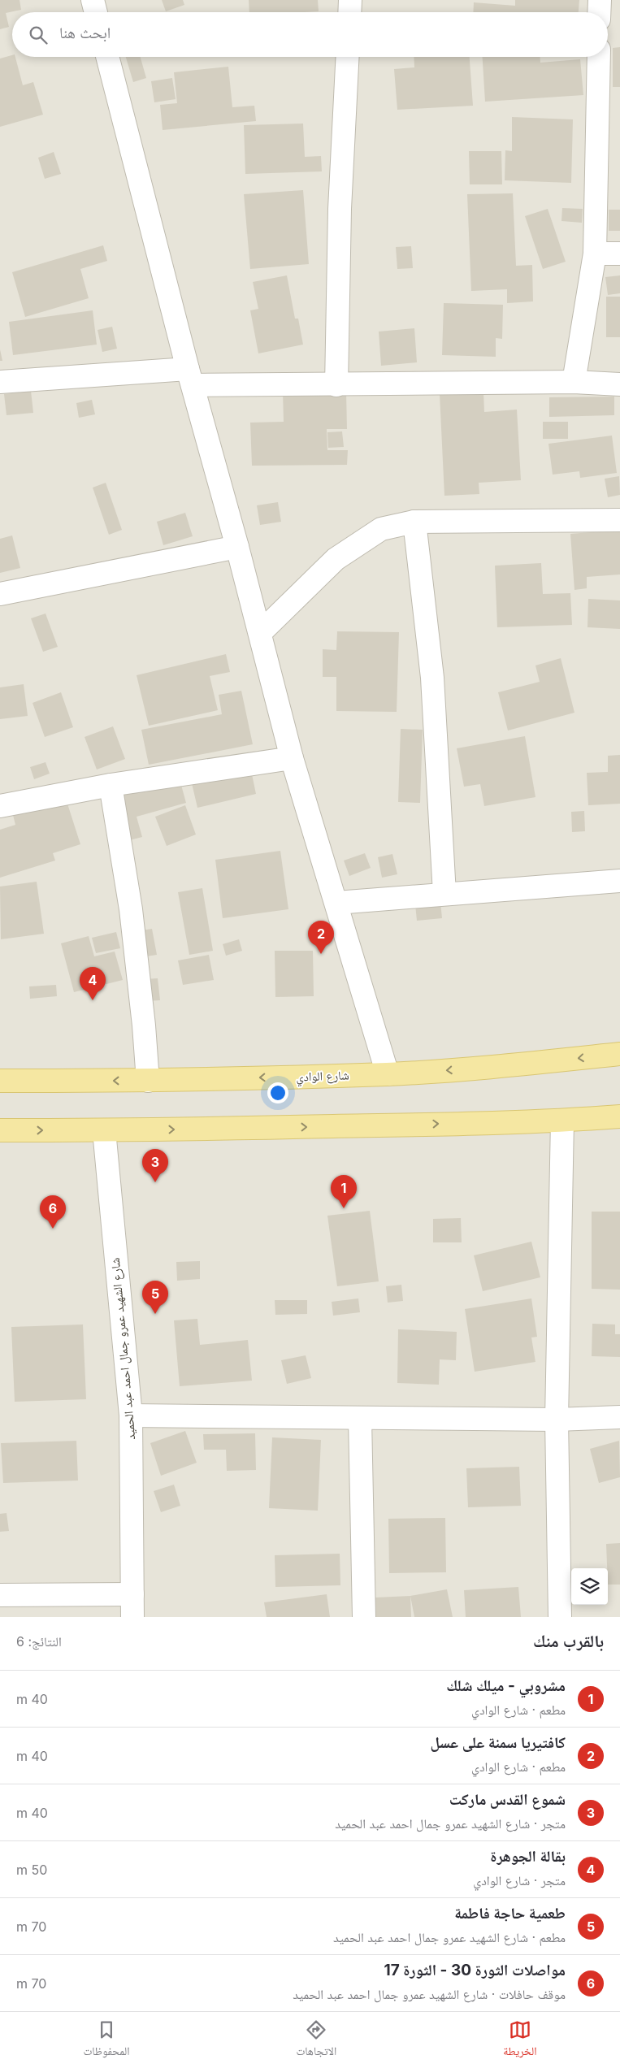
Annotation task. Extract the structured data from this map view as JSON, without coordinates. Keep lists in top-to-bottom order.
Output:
{
  "streets": {
    "main road": ["شارع الوادي"],
    "street": ["شارع الشهيد عمرو جمال احمد عبد الحميد"]
  },
  "page": {
    "search": "ابحث هنا",
    "pins": [
      "2",
      "4",
      "3",
      "1",
      "6",
      "5"
    ],
    "heading": ["بالقرب منك", "النتائج: 6"],
    "list": [
      {
        "mark": "1",
        "name": "مشروبي - ميلك شلك",
        "note": "مطعم · شارع الوادي",
        "value": "40 m"
      },
      {
        "mark": "2",
        "name": "كافتيريا سمنة على عسل",
        "note": "مطعم · شارع الوادي",
        "value": "40 m"
      },
      {
        "mark": "3",
        "name": "شموع القدس ماركت",
        "note": "متجر · شارع الشهيد عمرو جمال احمد عبد الحميد",
        "value": "40 m"
      },
      {
        "mark": "4",
        "name": "بقالة الجوهرة",
        "note": "متجر · شارع الوادي",
        "value": "50 m"
      },
      {
        "mark": "5",
        "name": "طعمية حاجة فاطمة",
        "note": "مطعم · شارع الشهيد عمرو جمال احمد عبد الحميد",
        "value": "70 m"
      },
      {
        "mark": "6",
        "name": "مواصلات الثورة 30 - الثورة 17",
        "note": "موقف حافلات · شارع الشهيد عمرو جمال احمد عبد الحميد",
        "value": "70 m"
      }
    ],
    "nav": ["الخريطة", "الاتجاهات", "المحفوظات"]
  }
}
